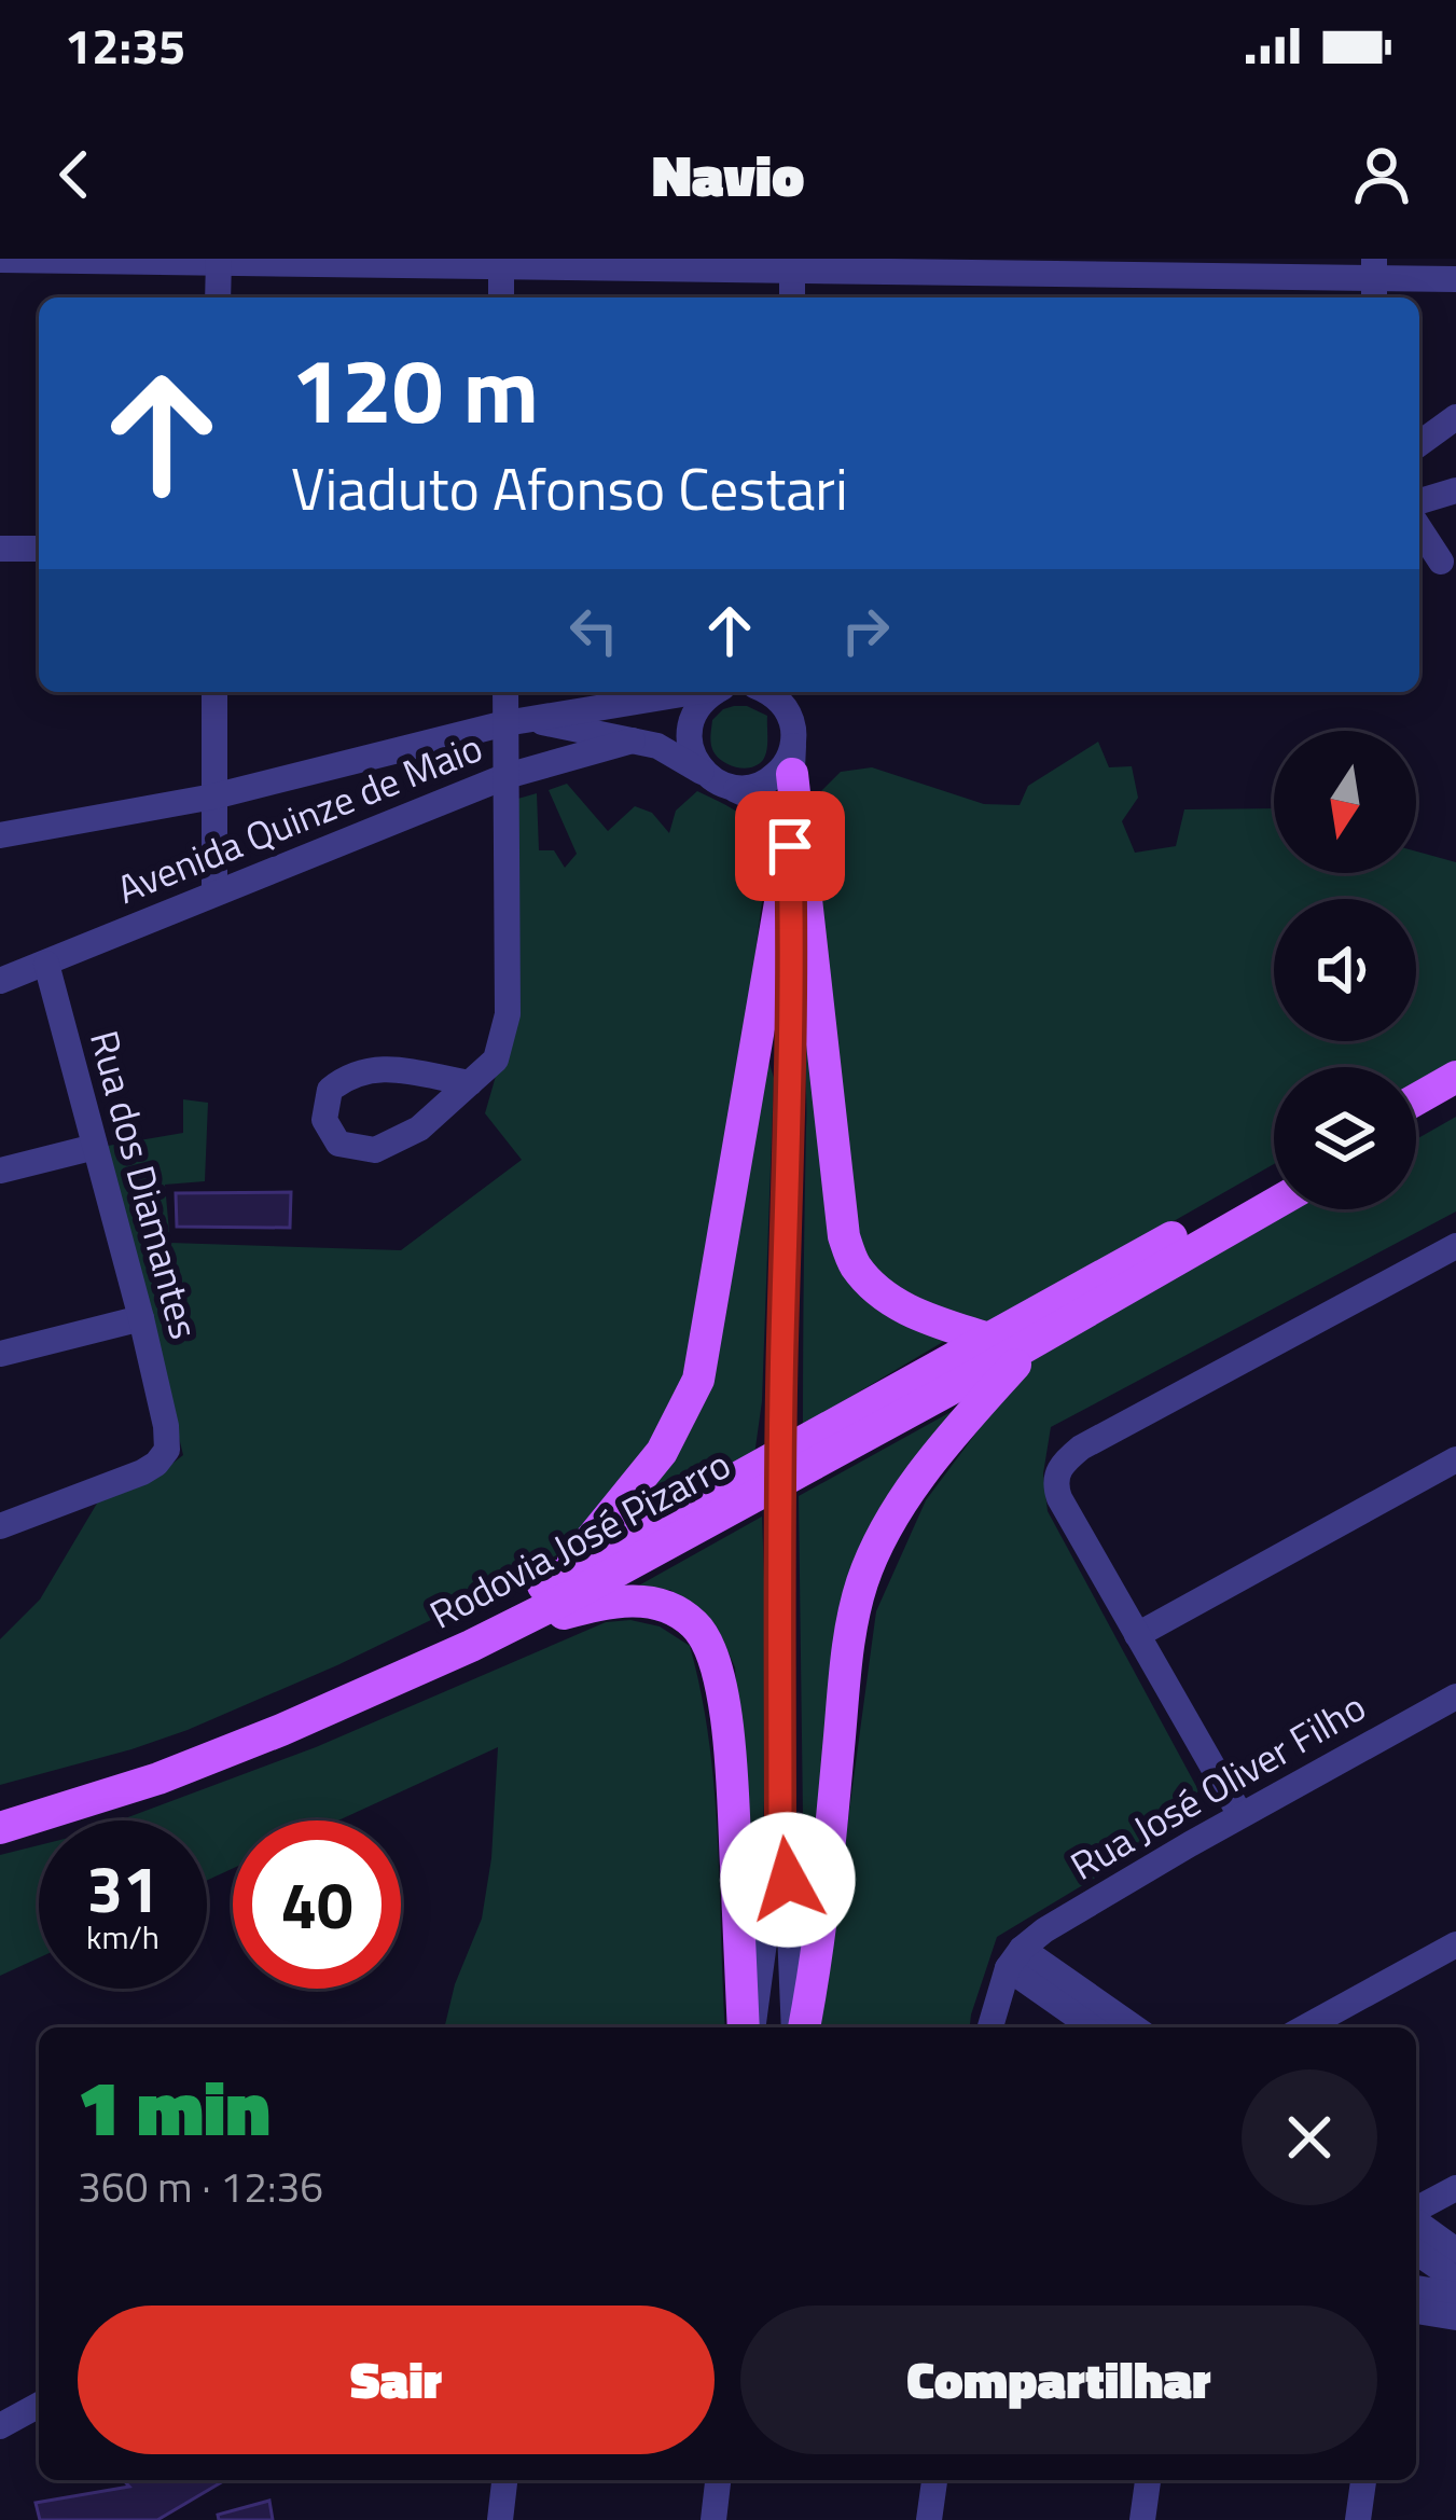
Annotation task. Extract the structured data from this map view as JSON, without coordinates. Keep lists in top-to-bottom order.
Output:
{
  "streets": {
    "main road": ["Rodovia José Pizarro"],
    "street": ["Avenida Quinze de Maio", "Rua dos Diamantes", "Rua José Oliver Filho"]
  },
  "crossings": [
    ["Avenida Quinze de Maio", "Rua dos Diamantes"]
  ],
  "north": "bottom",
  "page": {
    "status": "12:35",
    "header": "Navio",
    "turn": ["120 m", "Viaduto Afonso Cestari"],
    "speed": "31 km/h",
    "limit": "40",
    "heading": ["1 min", "360 m · 12:36"],
    "buttons": ["Sair", "Compartilhar"]
  }
}
